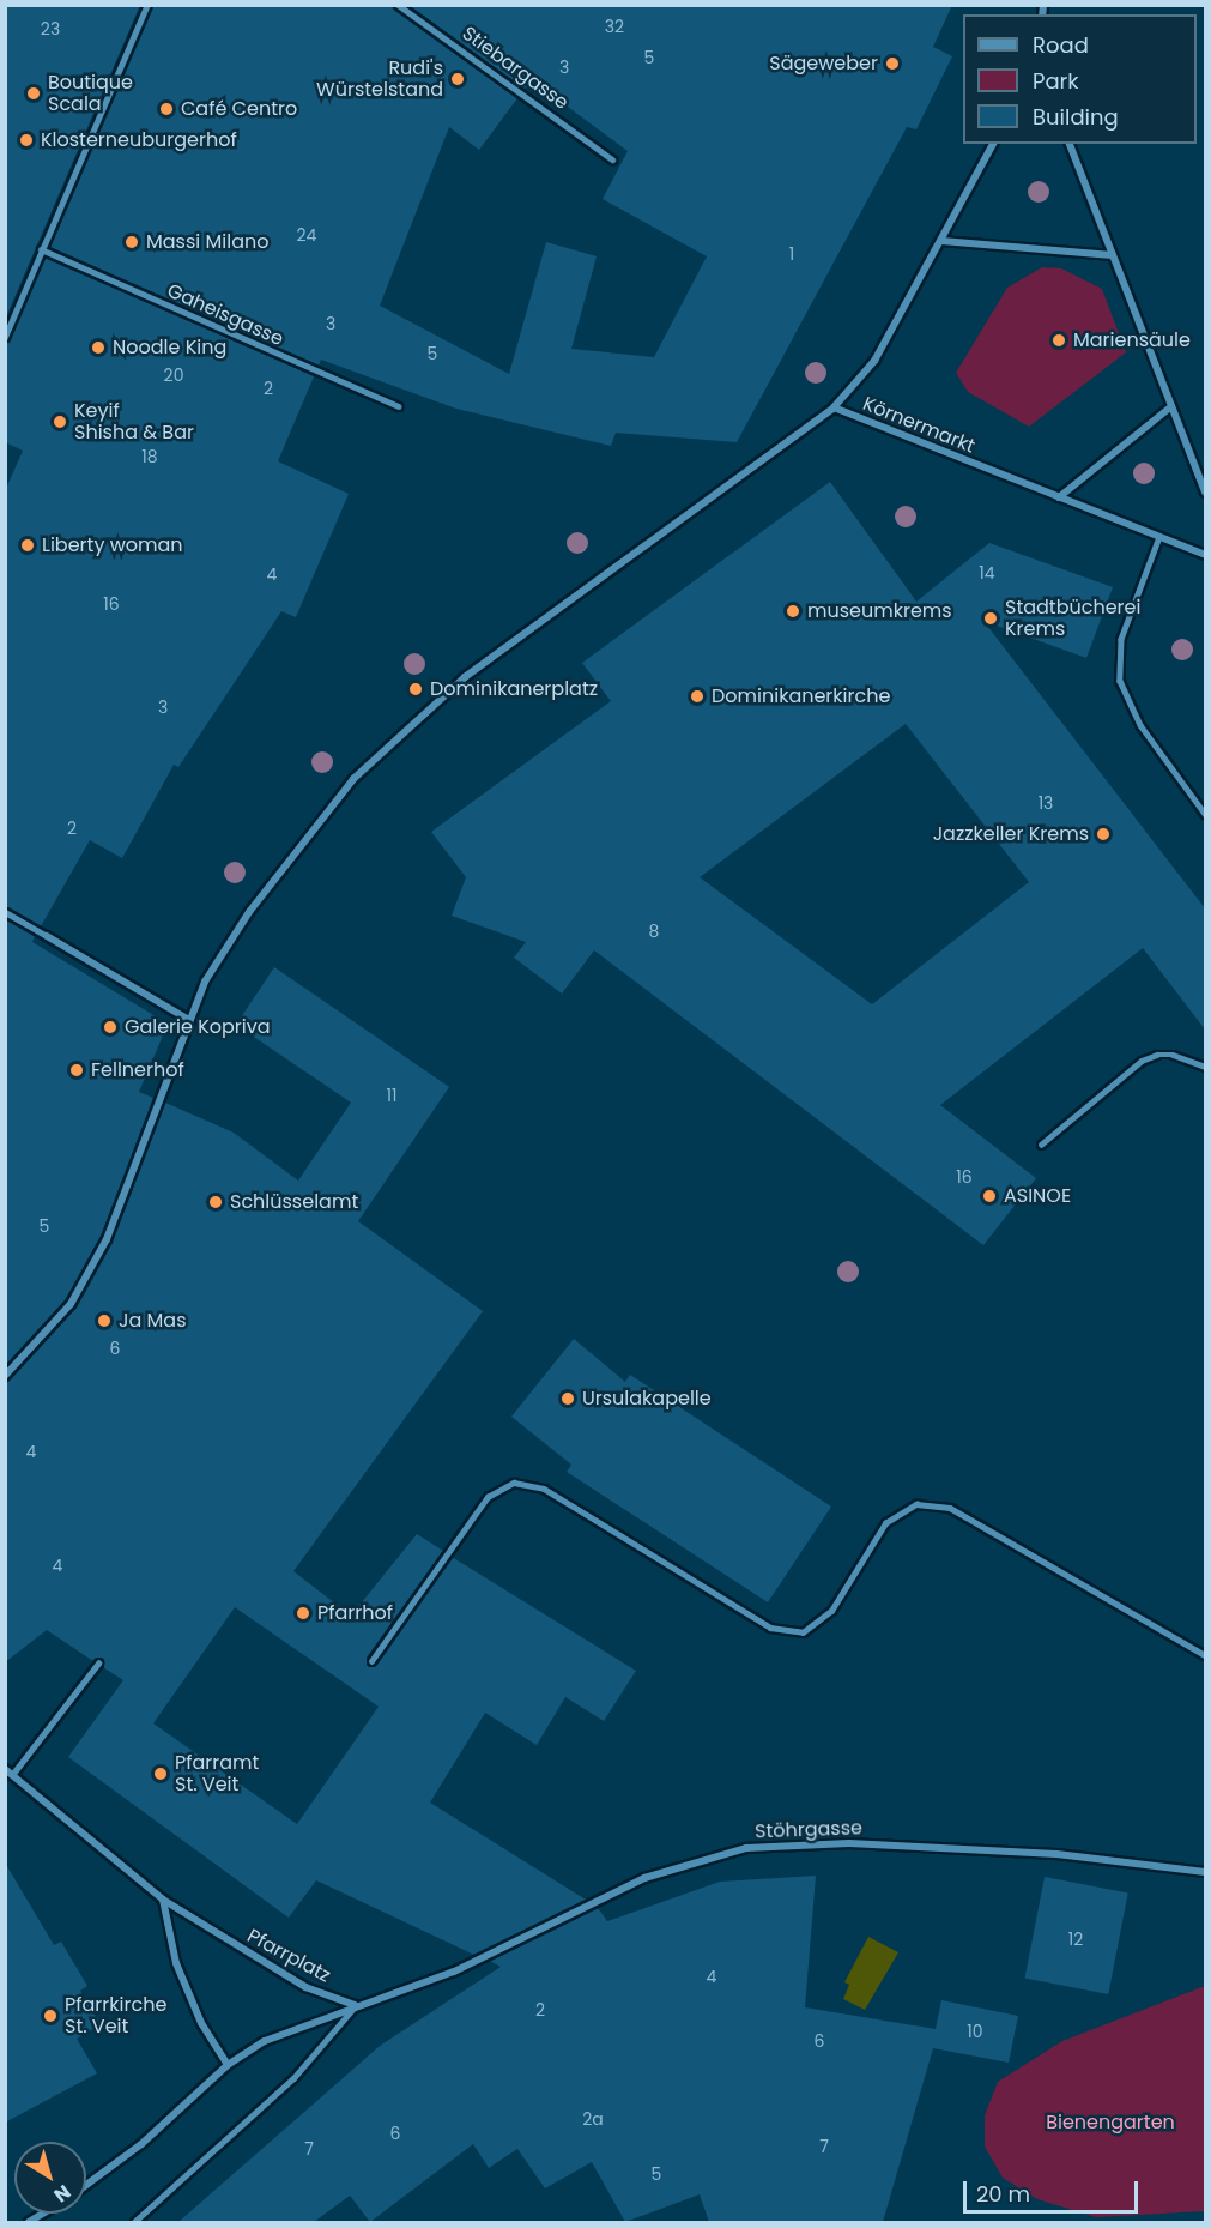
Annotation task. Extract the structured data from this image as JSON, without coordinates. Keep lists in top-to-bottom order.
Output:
{
  "streets": {
    "street": [
      "Stiebargasse",
      "Gaheisgasse",
      "Körnermarkt",
      "Stöhrgasse",
      "Pfarrplatz"
    ]
  },
  "crossings": [
    ["Stöhrgasse", "Pfarrplatz"]
  ],
  "parks": ["Bienengarten"],
  "places": [
    "Sägeweber",
    "Rudi's Würstelstand",
    "Boutique Scala",
    "Café Centro",
    "Klosterneuburgerhof",
    "Massi Milano",
    "Mariensäule",
    "Noodle King",
    "Keyif Shisha & Bar",
    "Liberty woman",
    "museumkrems",
    "Stadtbücherei Krems",
    "Dominikanerplatz",
    "Dominikanerkirche",
    "Jazzkeller Krems",
    "Galerie Kopriva",
    "Fellnerhof",
    "ASINOE",
    "Schlüsselamt",
    "Ja Mas",
    "Ursulakapelle",
    "Pfarrhof",
    "Pfarramt St. Veit",
    "Pfarrkirche St. Veit"
  ],
  "house_numbers": [
    "32",
    "23",
    "5",
    "3",
    "24",
    "1",
    "3",
    "5",
    "20",
    "2",
    "18",
    "14",
    "4",
    "16",
    "3",
    "13",
    "2",
    "8",
    "11",
    "16",
    "5",
    "6",
    "4",
    "4",
    "12",
    "4",
    "2",
    "10",
    "6",
    "2a",
    "6",
    "7",
    "7",
    "5"
  ],
  "legend": ["Road", "Park", "Building"],
  "scale_bar": "20 m",
  "north": "bottom right"
}
